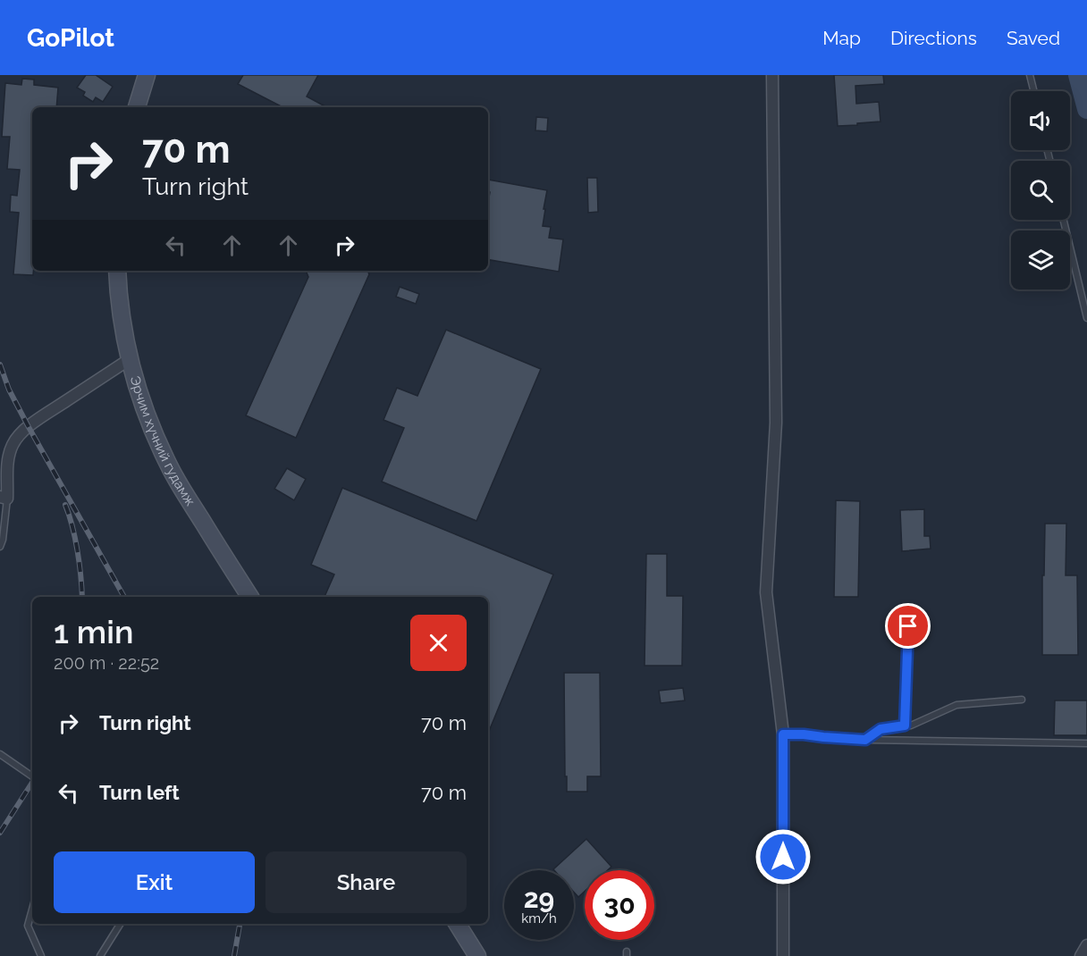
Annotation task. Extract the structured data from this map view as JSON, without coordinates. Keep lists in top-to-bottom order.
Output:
{
  "streets": {
    "main road": ["Эрчим хүчний гудамж"]
  },
  "page": {
    "header": "GoPilot",
    "nav": ["Map", "Directions", "Saved"],
    "turn": ["70 m", "Turn right"],
    "heading": ["1 min", "200 m · 22:52"],
    "list": [
      {
        "name": "Turn right",
        "value": "70 m"
      },
      {
        "name": "Turn left",
        "value": "70 m"
      }
    ],
    "buttons": ["Exit", "Share"],
    "speed": "29 km/h",
    "limit": "30"
  }
}
